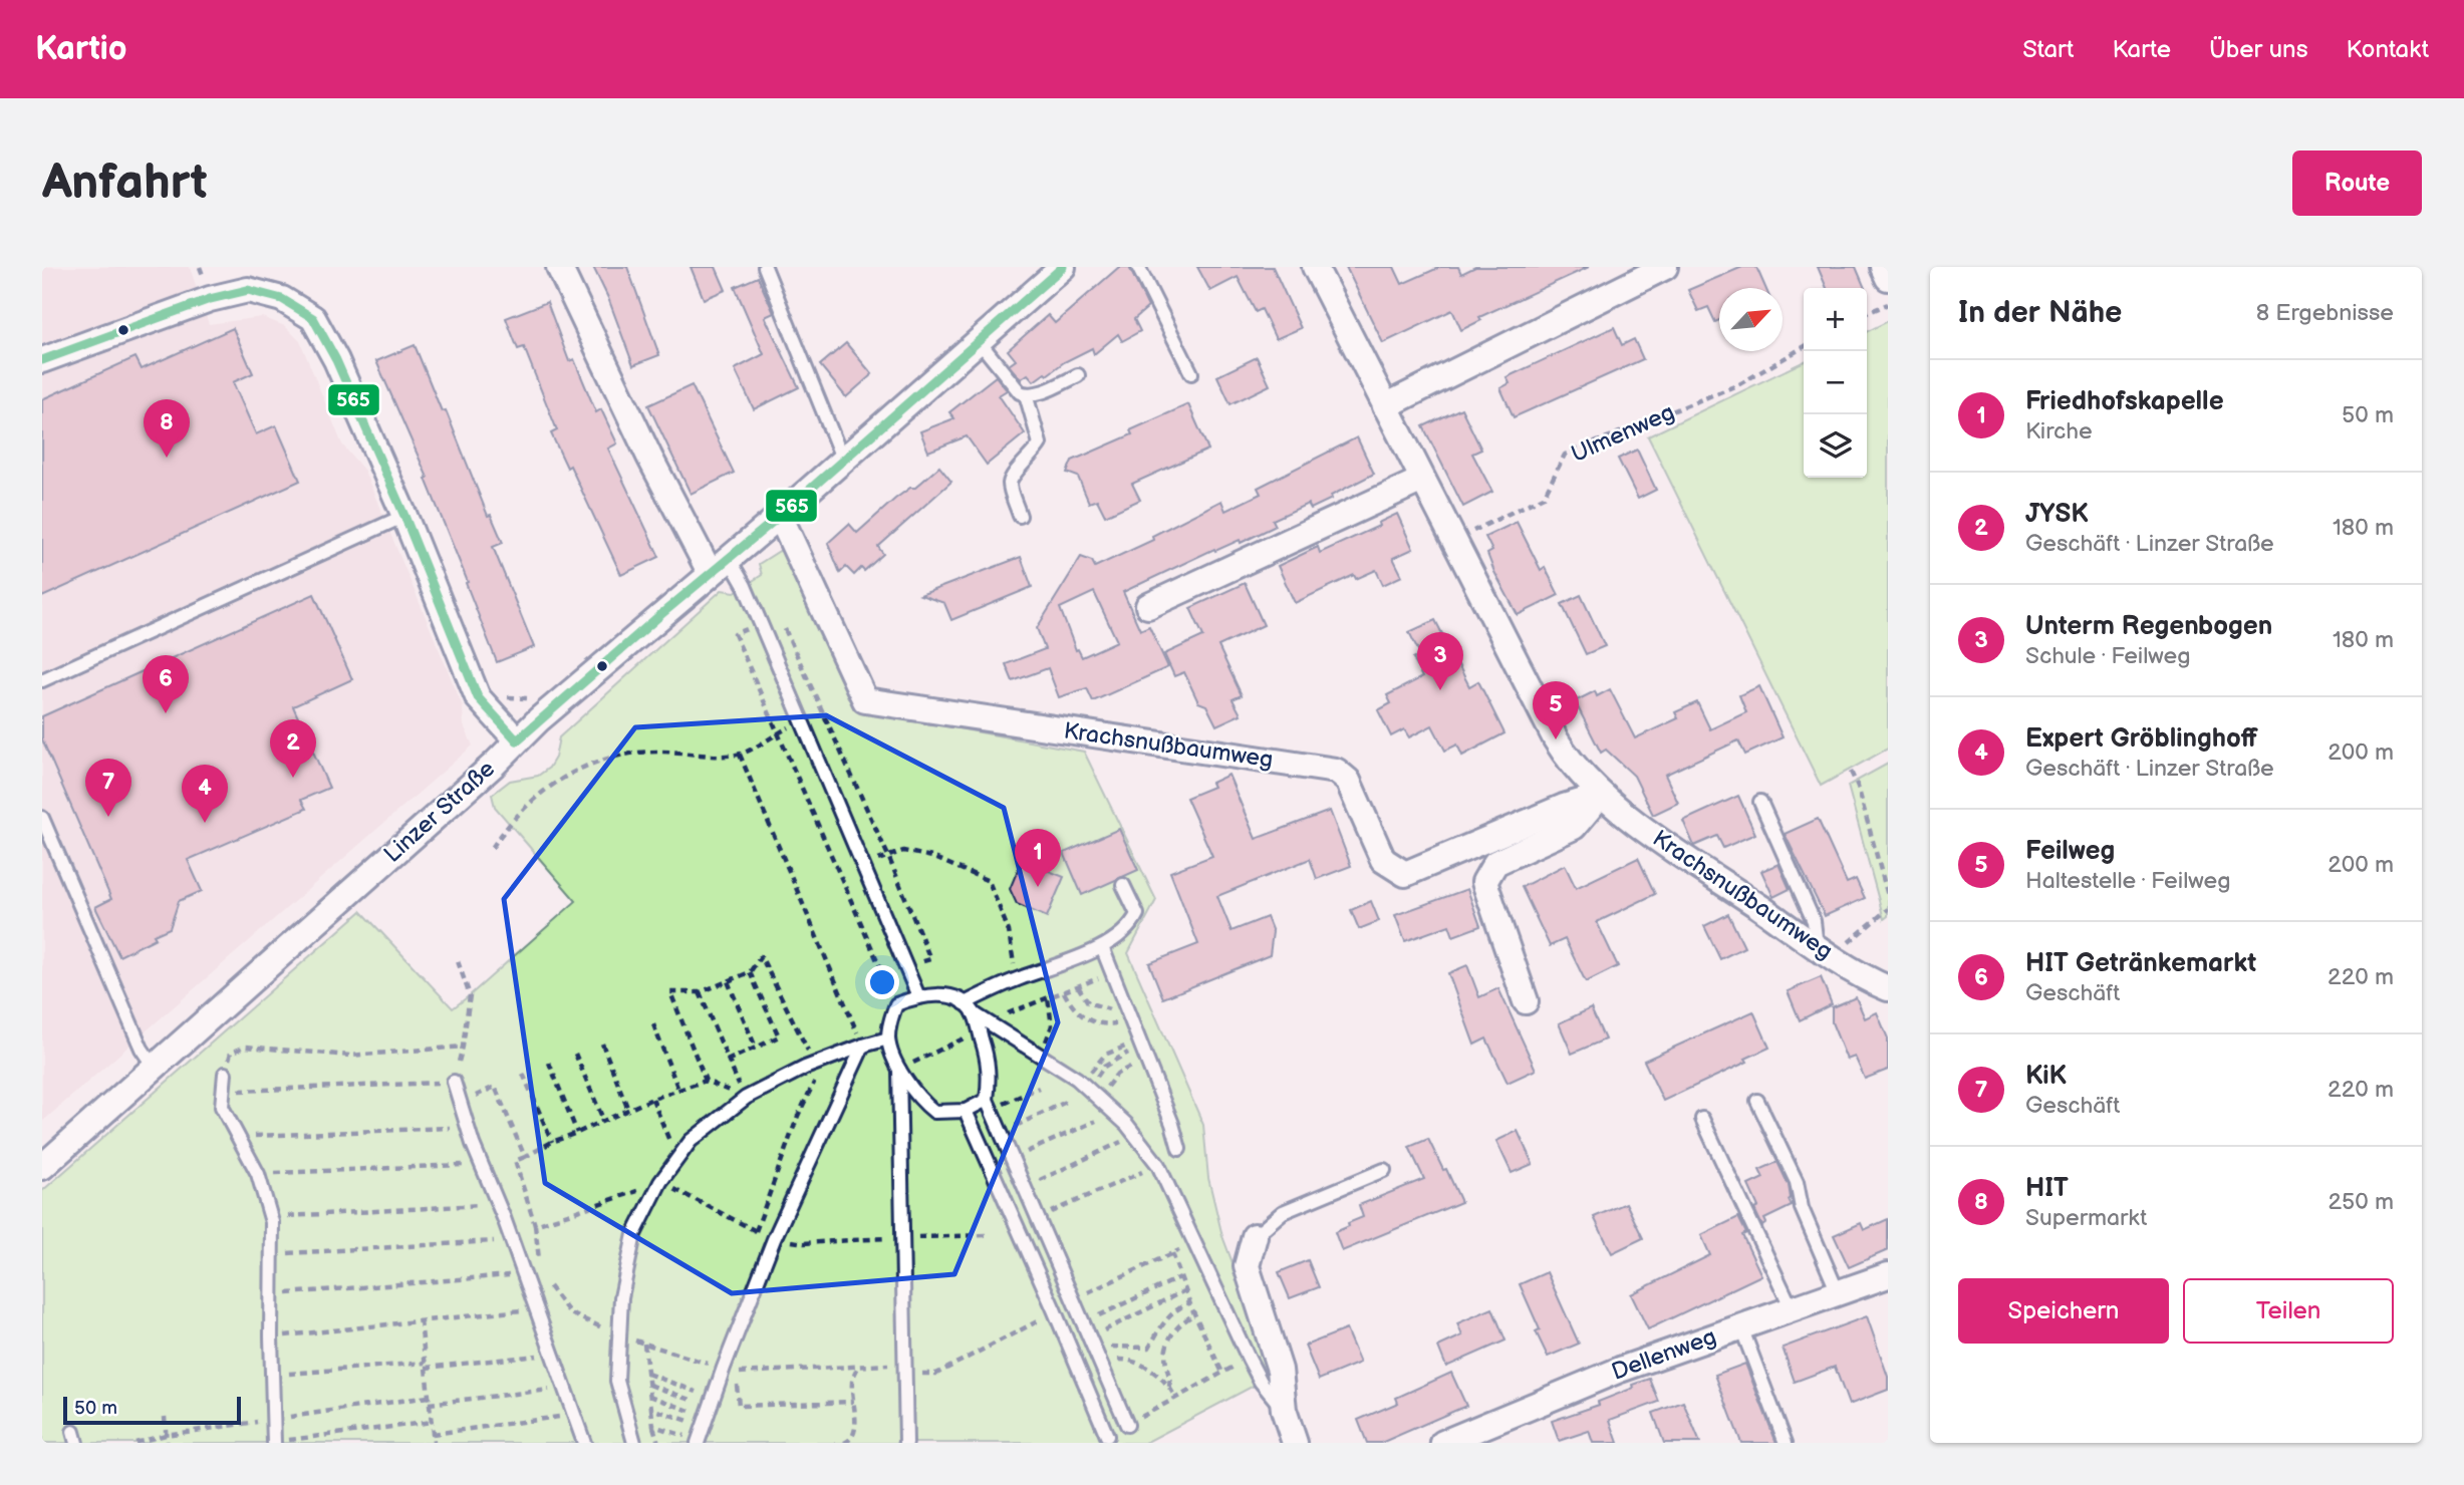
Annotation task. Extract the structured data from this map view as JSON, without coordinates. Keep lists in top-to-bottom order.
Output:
{
  "streets": {
    "street": ["Krachsnußbaumweg", "Linzer Straße", "Dellenweg"],
    "path": ["Ulmenweg"]
  },
  "crossings": [
    ["Krachsnußbaumweg", "Linzer Straße"]
  ],
  "lines": ["transit line 565"],
  "scale_bar": "50 m",
  "north": "top right",
  "page": {
    "header": "Kartio",
    "nav": [
      "Start",
      "Karte",
      "Über uns",
      "Kontakt"
    ],
    "buttons": [
      "Route",
      ["Speichern", "Teilen"]
    ],
    "title": "Anfahrt",
    "heading": ["In der Nähe", "8 Ergebnisse"],
    "map_buttons": ["+", "−"],
    "list": [
      {
        "mark": "1",
        "name": "Friedhofskapelle",
        "note": "Kirche",
        "value": "50 m"
      },
      {
        "mark": "2",
        "name": "JYSK",
        "note": "Geschäft · Linzer Straße",
        "value": "180 m"
      },
      {
        "mark": "3",
        "name": "Unterm Regenbogen",
        "note": "Schule · Feilweg",
        "value": "180 m"
      },
      {
        "mark": "4",
        "name": "Expert Gröblinghoff",
        "note": "Geschäft · Linzer Straße",
        "value": "200 m"
      },
      {
        "mark": "5",
        "name": "Feilweg",
        "note": "Haltestelle · Feilweg",
        "value": "200 m"
      },
      {
        "mark": "6",
        "name": "HIT Getränkemarkt",
        "note": "Geschäft",
        "value": "220 m"
      },
      {
        "mark": "7",
        "name": "KiK",
        "note": "Geschäft",
        "value": "220 m"
      },
      {
        "mark": "8",
        "name": "HIT",
        "note": "Supermarkt",
        "value": "250 m"
      }
    ],
    "pins": [
      "8",
      "3",
      "6",
      "5",
      "2",
      "7",
      "4",
      "1"
    ],
    "scale": "50 m"
  }
}
